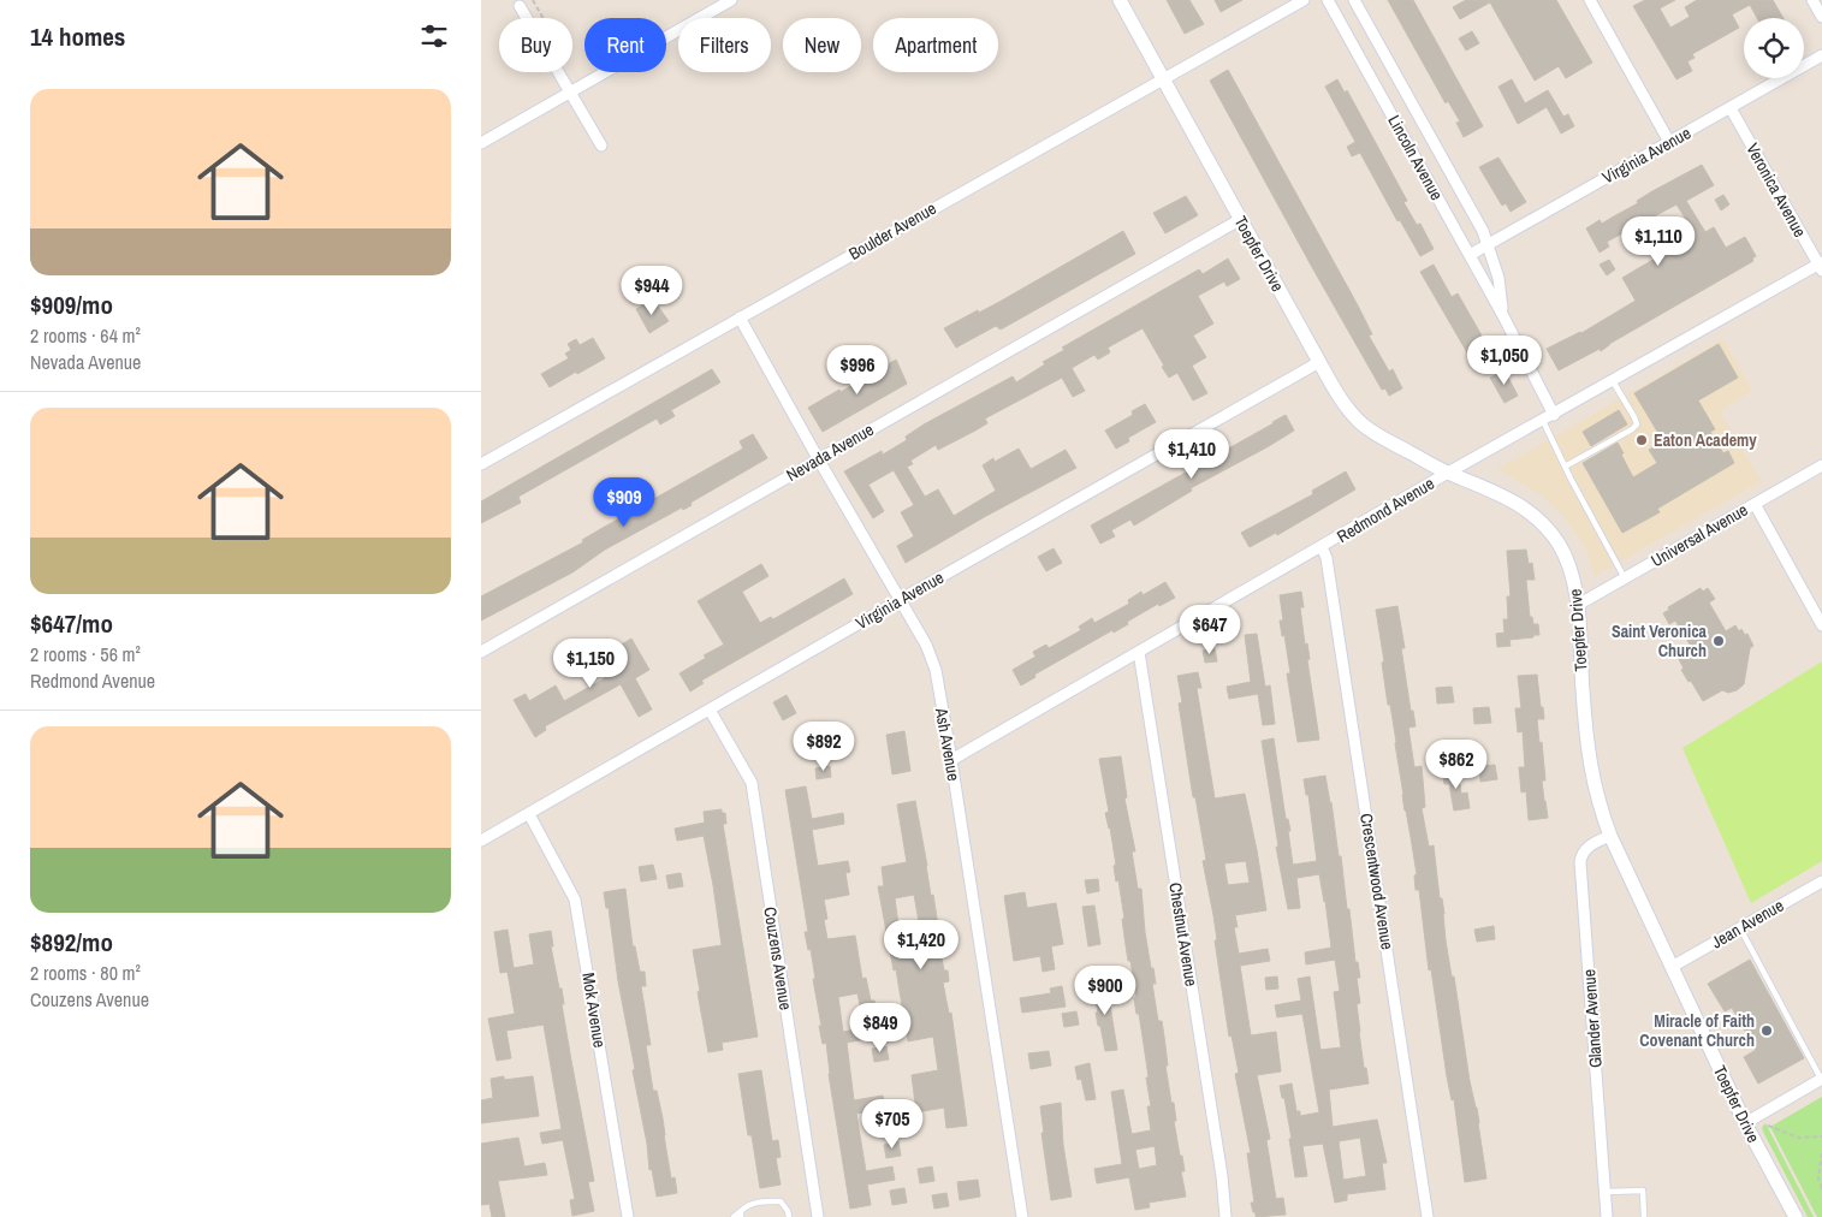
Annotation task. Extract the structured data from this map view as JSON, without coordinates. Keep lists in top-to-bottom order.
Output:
{
  "streets": {
    "street": [
      "Virginia Avenue",
      "Lincoln Avenue",
      "Veronica Avenue",
      "Boulder Avenue",
      "Toepfer Drive",
      "Nevada Avenue",
      "Redmond Avenue",
      "Universal Avenue",
      "Ash Avenue",
      "Crescentwood Avenue",
      "Jean Avenue",
      "Chestnut Avenue",
      "Couzens Avenue",
      "Mok Avenue",
      "Glander Avenue"
    ]
  },
  "crossings": [
    ["Virginia Avenue", "Lincoln Avenue"],
    ["Virginia Avenue", "Veronica Avenue"],
    ["Virginia Avenue", "Toepfer Drive"],
    ["Virginia Avenue", "Ash Avenue"],
    ["Virginia Avenue", "Couzens Avenue"],
    ["Virginia Avenue", "Mok Avenue"],
    ["Lincoln Avenue", "Redmond Avenue"],
    ["Veronica Avenue", "Redmond Avenue"],
    ["Boulder Avenue", "Toepfer Drive"],
    ["Boulder Avenue", "Ash Avenue"],
    ["Toepfer Drive", "Nevada Avenue"],
    ["Toepfer Drive", "Redmond Avenue"],
    ["Toepfer Drive", "Universal Avenue"],
    ["Toepfer Drive", "Jean Avenue"],
    ["Toepfer Drive", "Glander Avenue"],
    ["Nevada Avenue", "Ash Avenue"],
    ["Redmond Avenue", "Ash Avenue"],
    ["Redmond Avenue", "Crescentwood Avenue"],
    ["Redmond Avenue", "Chestnut Avenue"]
  ],
  "places": ["Eaton Academy", "Saint Veronica Church", "Miracle of Faith Covenant Church"],
  "page": {
    "heading": "14 homes",
    "chip": [
      "Buy",
      "Rent",
      "Filters",
      "New",
      "Apartment"
    ],
    "list": [
      {
        "name": "$909/mo",
        "note": "2 rooms · 64 m² · Nevada Avenue"
      },
      {
        "name": "$647/mo",
        "note": "2 rooms · 56 m² · Redmond Avenue"
      },
      {
        "name": "$892/mo",
        "note": "2 rooms · 80 m² · Couzens Avenue"
      }
    ],
    "price": [
      "$1,110",
      "$944",
      "$1,050",
      "$996",
      "$1,410",
      "$909",
      "$647",
      "$1,150",
      "$892",
      "$862",
      "$1,420",
      "$900",
      "$849",
      "$705"
    ]
  }
}
